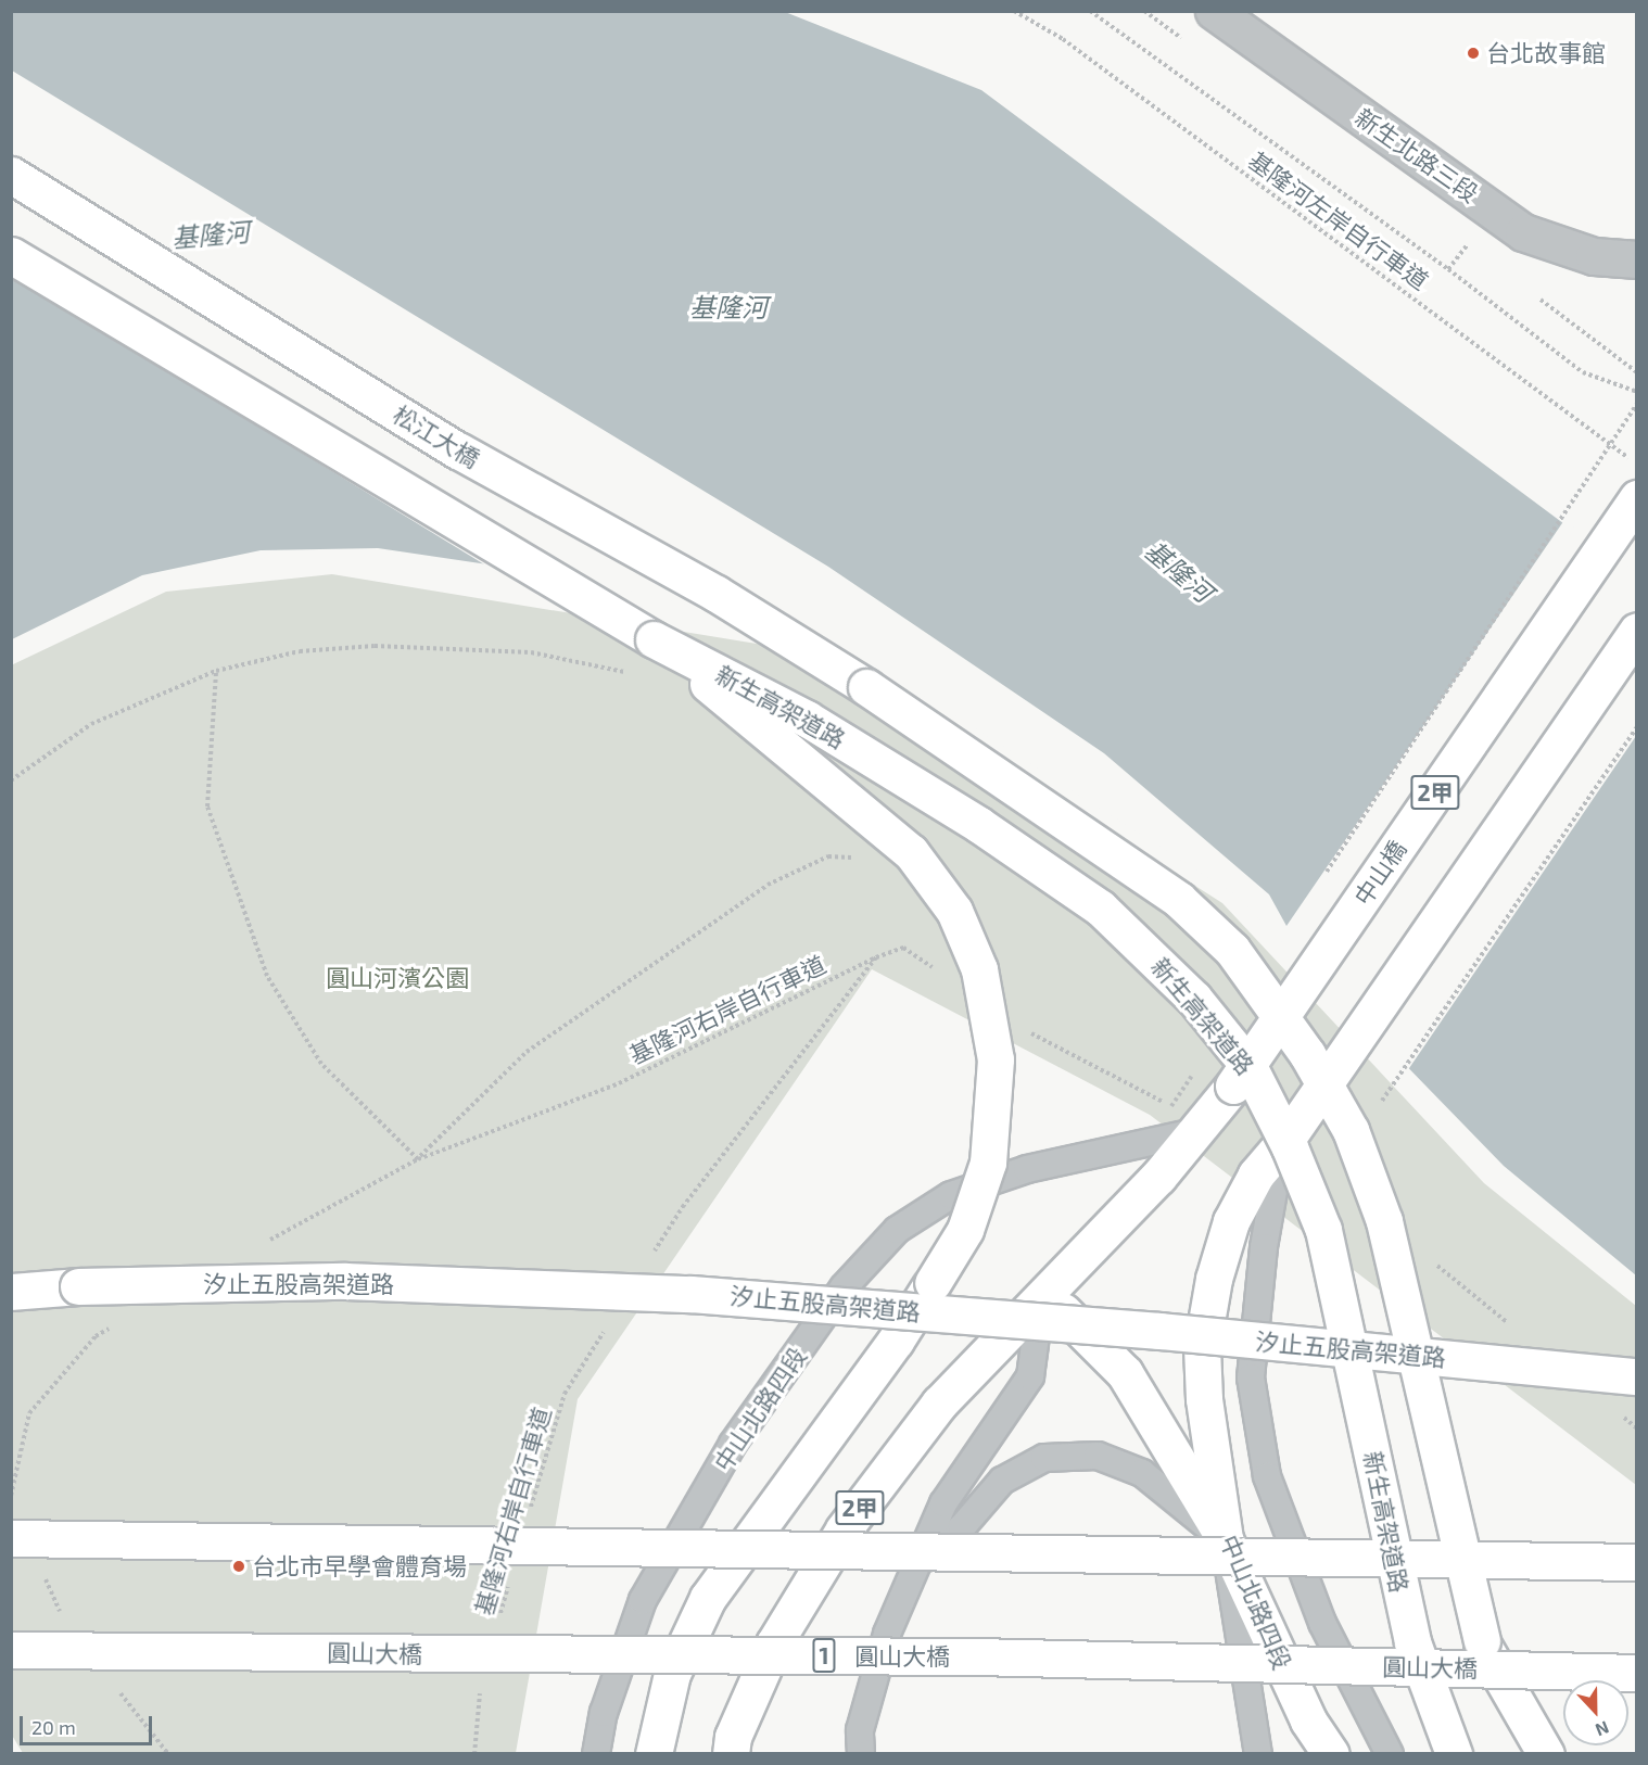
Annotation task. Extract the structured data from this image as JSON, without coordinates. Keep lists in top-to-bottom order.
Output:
{
  "streets": {
    "main road": [
      "松江大橋",
      "新生高架道路",
      "2甲",
      "中山橋",
      "汐止五股高架道路",
      "中山北路四段",
      "圓山大橋",
      "1"
    ],
    "street": ["新生北路三段"],
    "path": ["基隆河左岸自行車道", "基隆河右岸自行車道"]
  },
  "crossings": [
    ["2甲", "中山橋"],
    ["2甲", "中山北路四段"],
    ["中山橋", "中山北路四段"]
  ],
  "water": ["基隆河"],
  "parks": ["圓山河濱公園"],
  "places": ["台北故事館", "台北市早學會體育場"],
  "scale_bar": "20 m",
  "north": "bottom"
}
